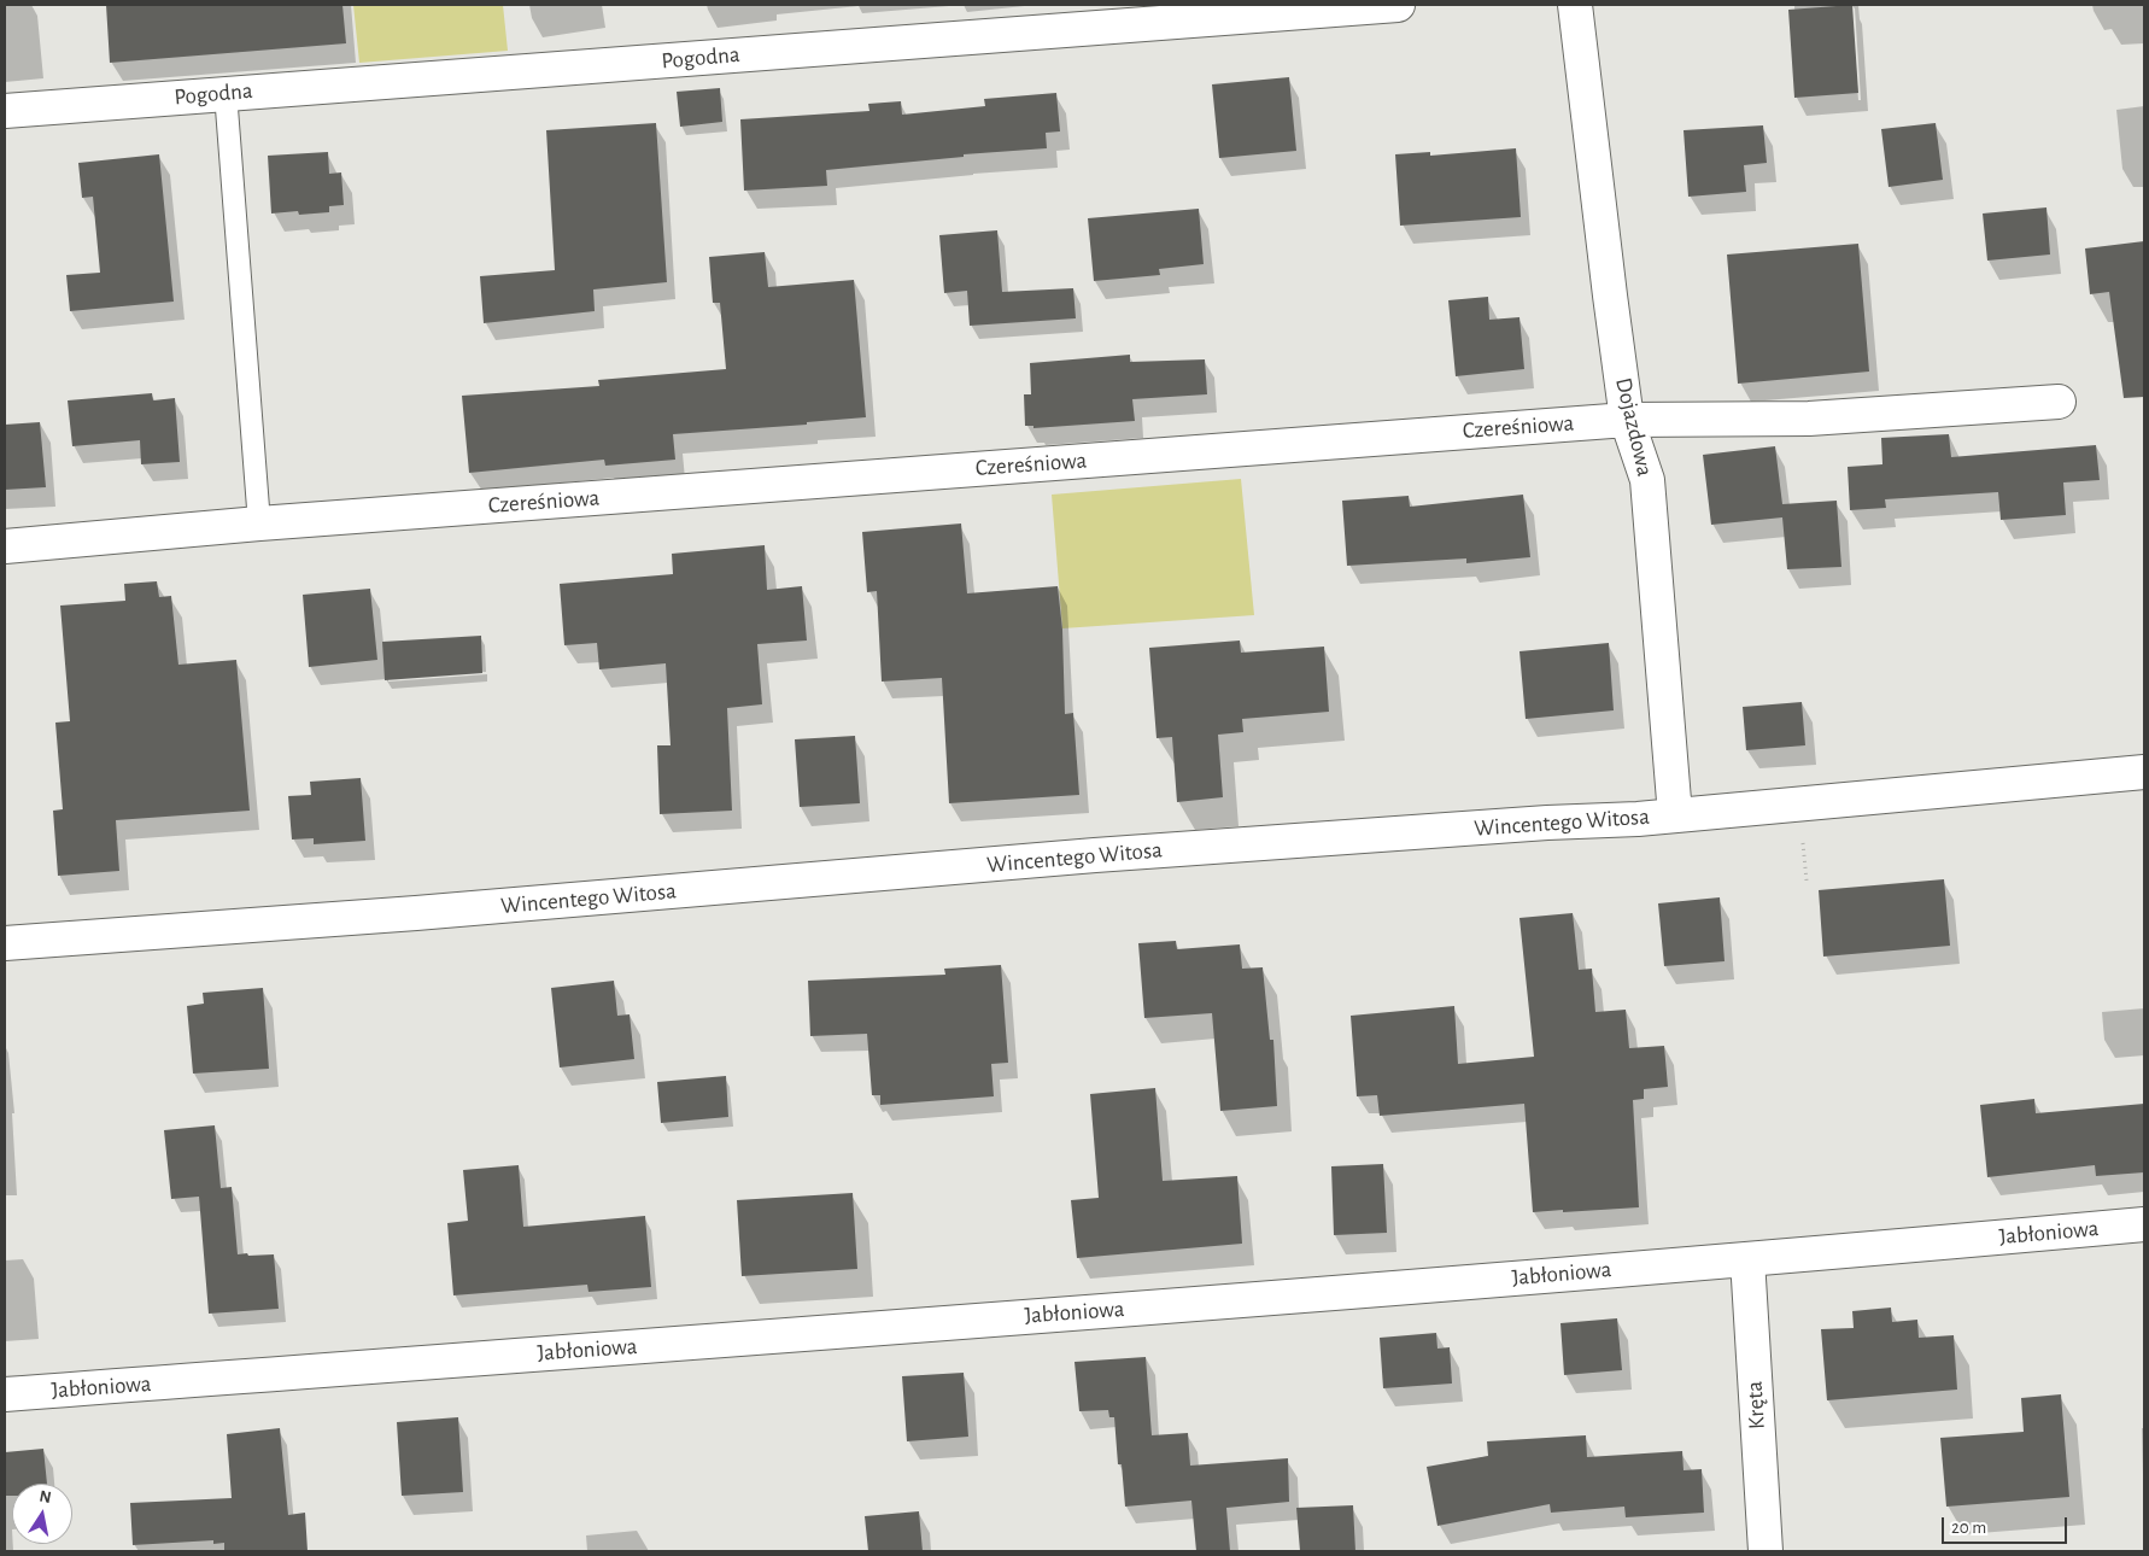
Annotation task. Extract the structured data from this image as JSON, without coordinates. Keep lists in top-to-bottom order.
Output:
{
  "streets": {
    "street": [
      "Pogodna",
      "Czereśniowa",
      "Dojazdowa",
      "Wincentego Witosa",
      "Jabłoniowa",
      "Kręta"
    ]
  },
  "crossings": [
    ["Czereśniowa", "Dojazdowa"],
    ["Dojazdowa", "Wincentego Witosa"],
    ["Jabłoniowa", "Kręta"]
  ],
  "scale_bar": "20 m",
  "north": "top"
}
